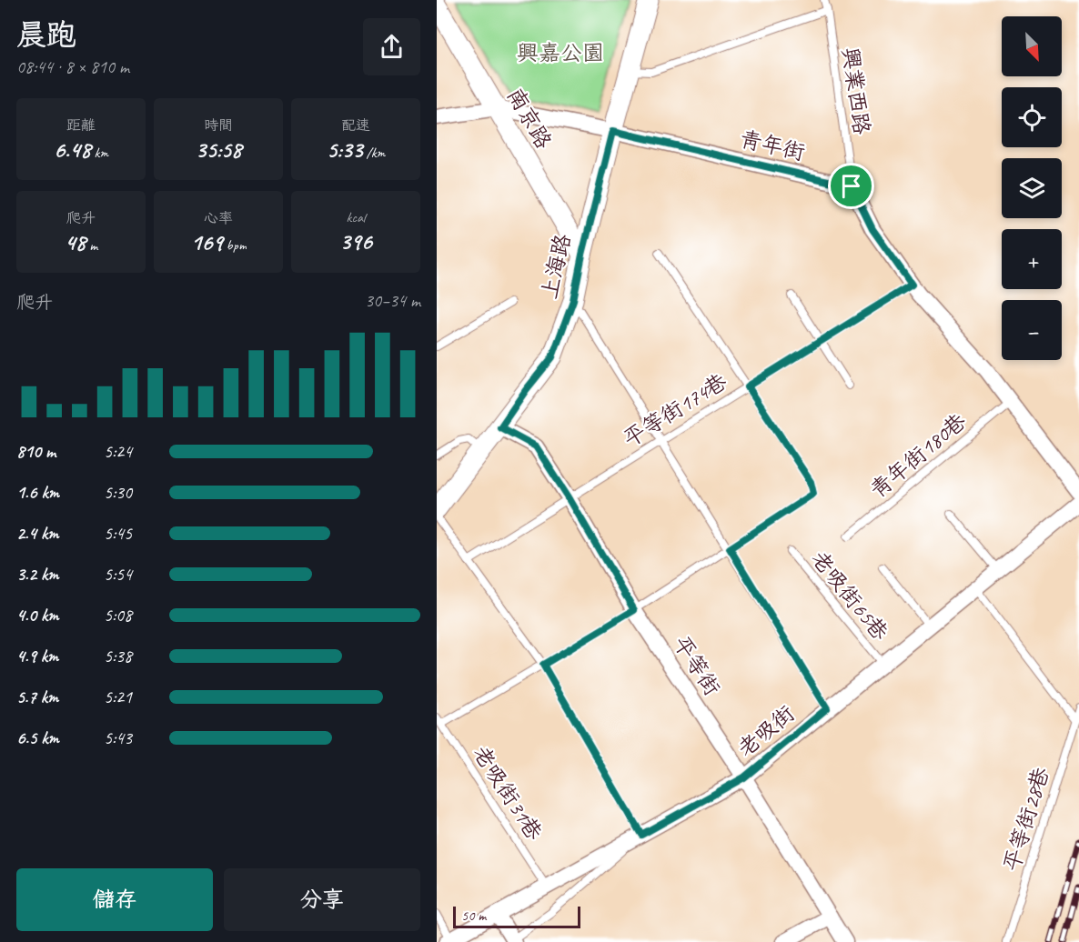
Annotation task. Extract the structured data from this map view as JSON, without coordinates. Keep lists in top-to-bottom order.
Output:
{
  "streets": {
    "street": [
      "南京路",
      "青年街",
      "上海路",
      "平等街",
      "老吸街"
    ],
    "lane": [
      "興業西路",
      "平等街174巷",
      "青年街180巷",
      "老吸街65巷",
      "老吸街31巷",
      "平等街28巷"
    ]
  },
  "crossings": [
    ["興業西路", "青年街"],
    ["南京路", "青年街"],
    ["南京路", "上海路"],
    ["青年街", "上海路"],
    ["上海路", "平等街"],
    ["平等街174巷", "平等街"],
    ["老吸街65巷", "老吸街"],
    ["平等街", "老吸街"],
    ["老吸街", "老吸街31巷"]
  ],
  "parks": ["興嘉公園"],
  "scale_bar": "50 m",
  "north": "bottom right",
  "page": {
    "heading": ["晨跑", "08:44 · 8 × 810 m"],
    "map_buttons": ["+", "−"],
    "stats": [
      ["距離", "6.48 km"],
      ["時間", "35:58"],
      ["配速", "5:33 /km"],
      ["爬升", "48 m"],
      ["心率", "169 bpm"],
      ["kcal", "396"]
    ],
    "chart": ["爬升", "30–34 m"],
    "list": [
      {
        "name": "810 m",
        "note": "5:24"
      },
      {
        "name": "1.6 km",
        "note": "5:30"
      },
      {
        "name": "2.4 km",
        "note": "5:45"
      },
      {
        "name": "3.2 km",
        "note": "5:54"
      },
      {
        "name": "4.0 km",
        "note": "5:08"
      },
      {
        "name": "4.9 km",
        "note": "5:38"
      },
      {
        "name": "5.7 km",
        "note": "5:21"
      },
      {
        "name": "6.5 km",
        "note": "5:43"
      }
    ],
    "buttons": ["儲存", "分享"],
    "scale": "50 m"
  }
}
